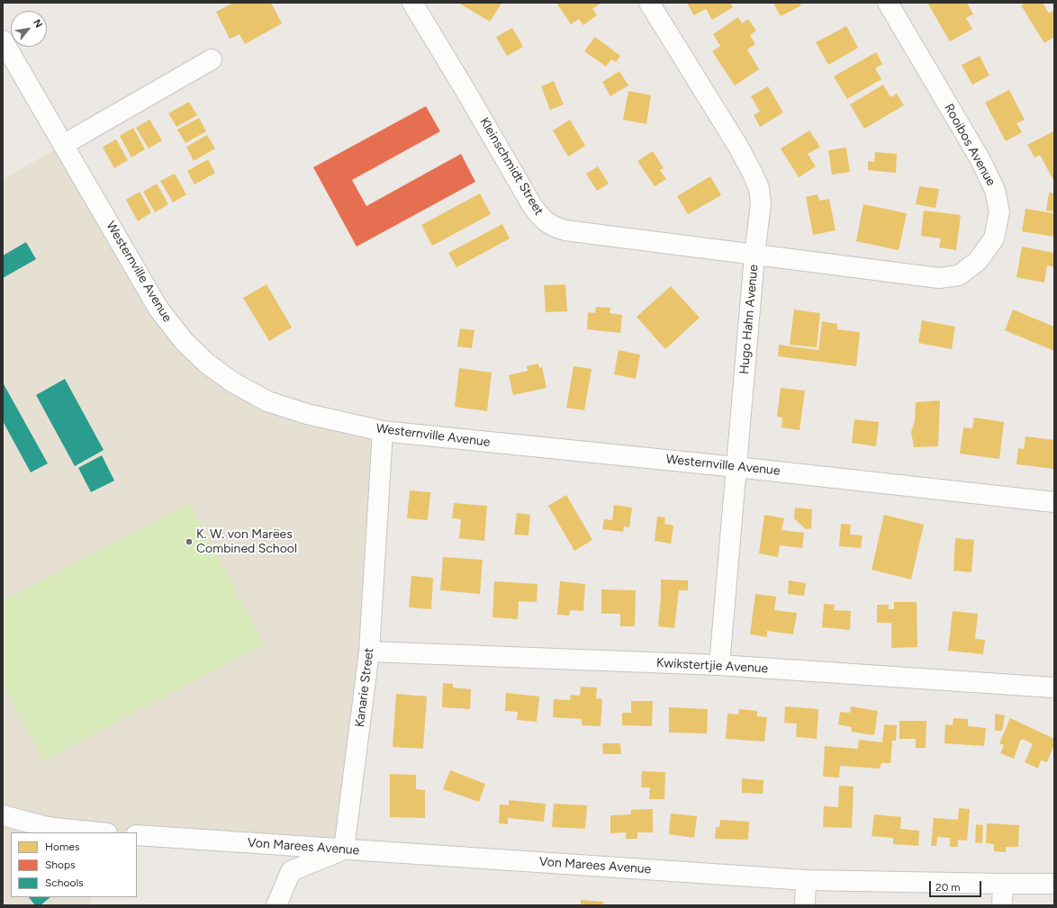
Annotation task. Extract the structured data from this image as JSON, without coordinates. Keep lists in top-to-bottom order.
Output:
{
  "streets": {
    "street": [
      "Rooibos Avenue",
      "Kleinschmidt Street",
      "Westernville Avenue",
      "Hugo Hahn Avenue",
      "Kwikstertjie Avenue",
      "Kanarie Street",
      "Von Marees Avenue"
    ]
  },
  "crossings": [
    ["Rooibos Avenue", "Kleinschmidt Street"],
    ["Rooibos Avenue", "Hugo Hahn Avenue"],
    ["Kleinschmidt Street", "Hugo Hahn Avenue"],
    ["Westernville Avenue", "Hugo Hahn Avenue"],
    ["Westernville Avenue", "Kanarie Street"],
    ["Hugo Hahn Avenue", "Kwikstertjie Avenue"],
    ["Kwikstertjie Avenue", "Kanarie Street"],
    ["Kanarie Street", "Von Marees Avenue"]
  ],
  "places": ["K. W. von Marëes Combined School"],
  "legend": ["Homes", "Shops", "Schools"],
  "scale_bar": "20 m",
  "north": "top right"
}
